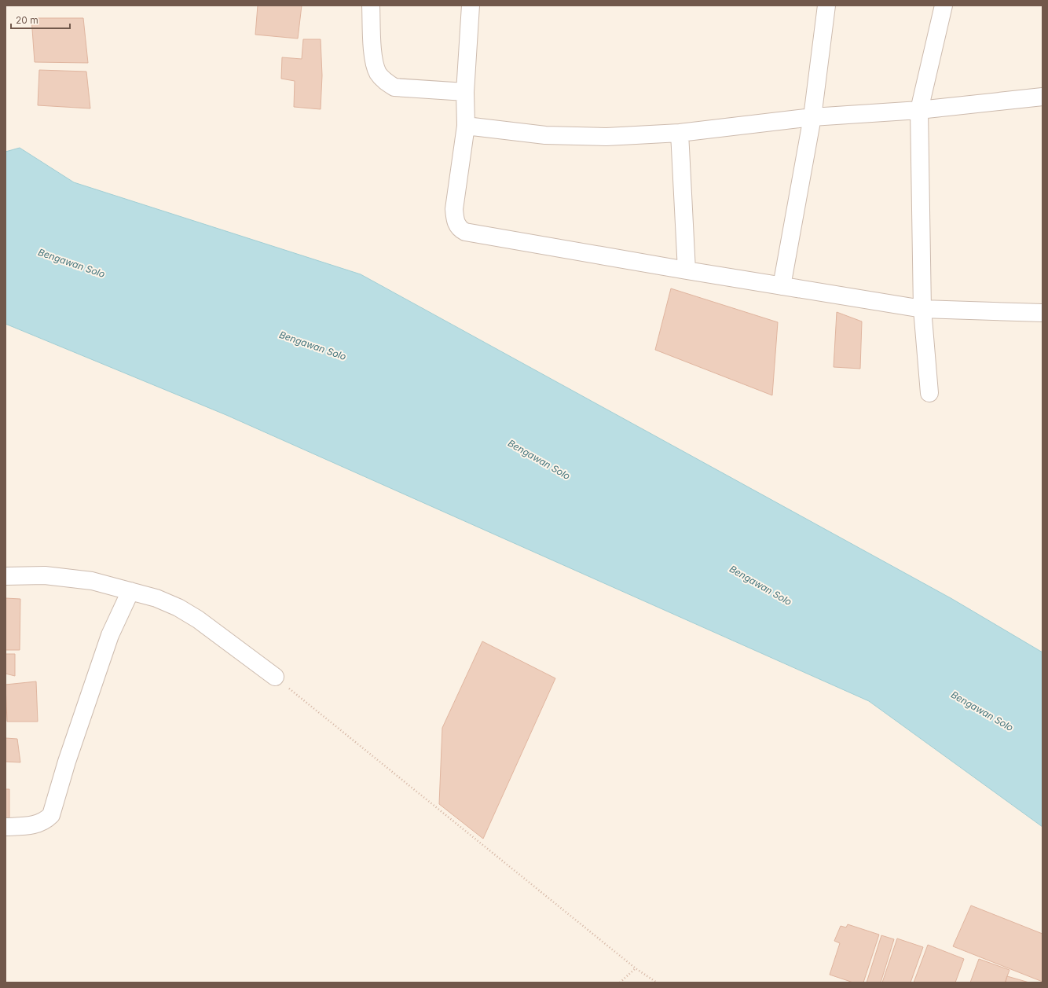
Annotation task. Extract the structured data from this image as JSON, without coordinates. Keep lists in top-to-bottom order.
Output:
{
  "water": ["Bengawan Solo"],
  "scale_bar": "20 m"
}
